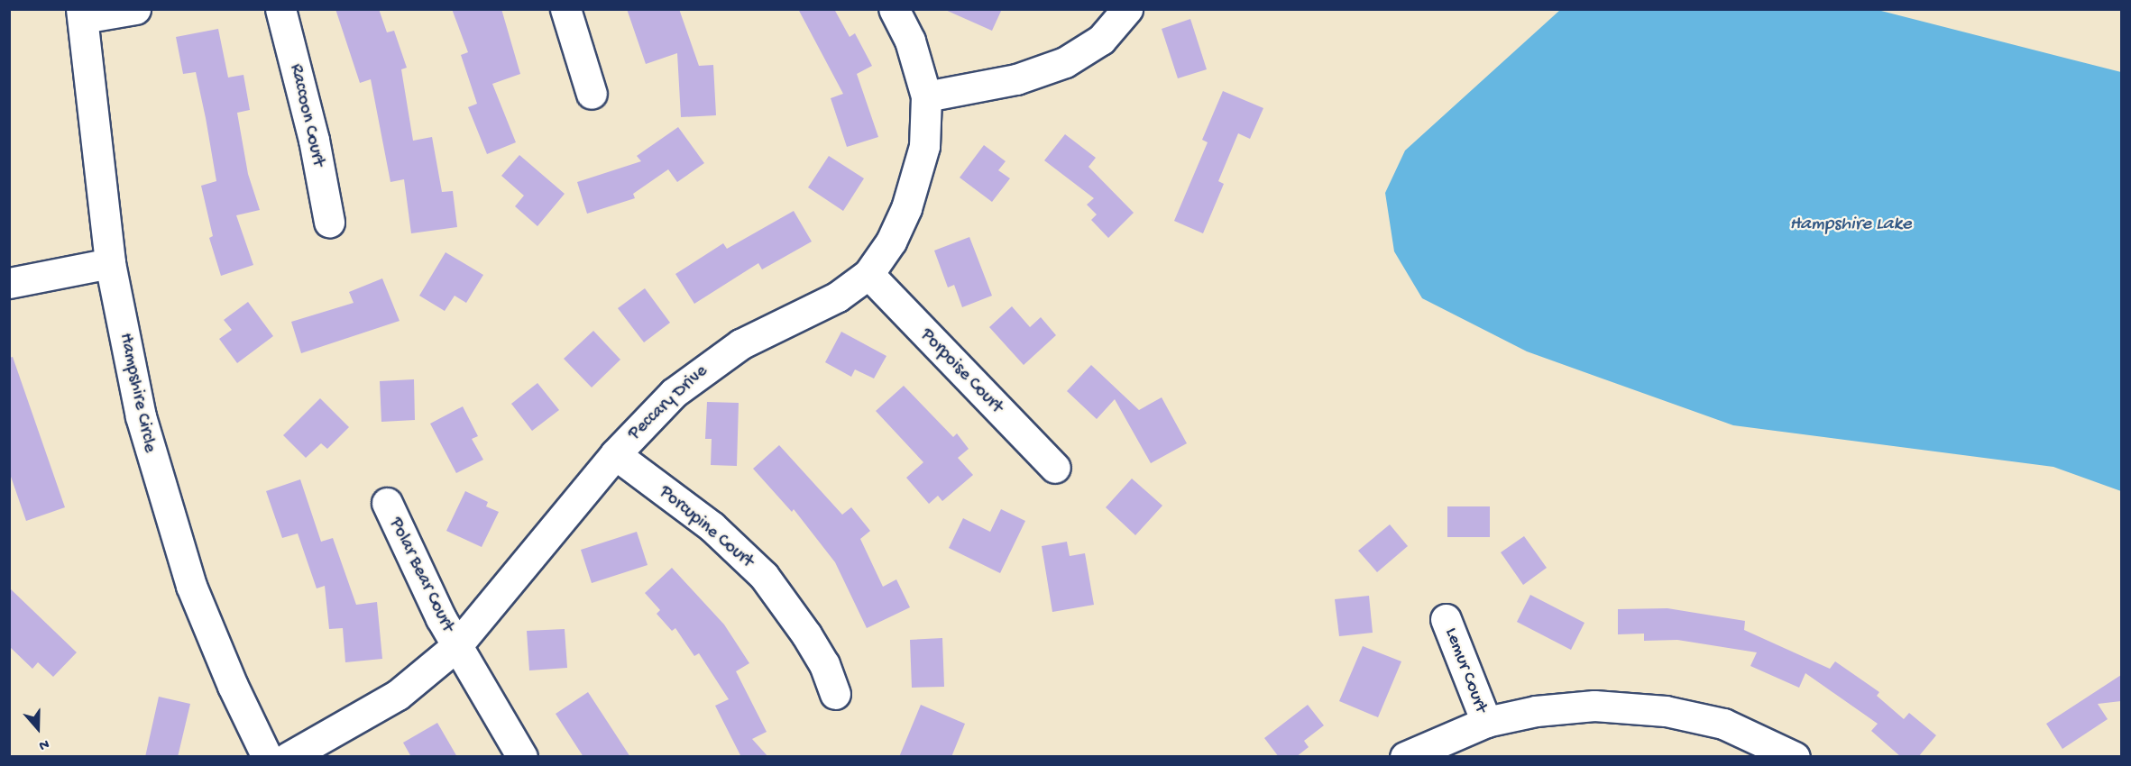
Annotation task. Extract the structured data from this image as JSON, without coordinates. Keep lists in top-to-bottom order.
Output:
{
  "streets": {
    "street": [
      "Raccoon Court",
      "Porpoise Court",
      "Hampshire Circle",
      "Peccary Drive",
      "Porcupine Court",
      "Polar Bear Court",
      "Lemur Court"
    ]
  },
  "crossings": [
    ["Porpoise Court", "Peccary Drive"],
    ["Peccary Drive", "Porcupine Court"],
    ["Peccary Drive", "Polar Bear Court"]
  ],
  "water": ["Hampshire Lake"],
  "north": "bottom"
}
